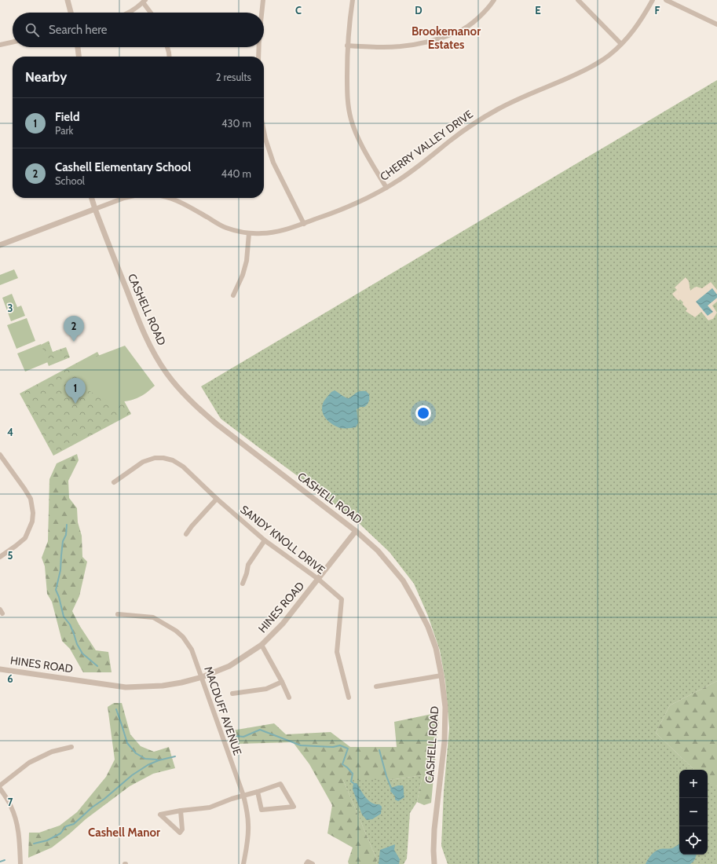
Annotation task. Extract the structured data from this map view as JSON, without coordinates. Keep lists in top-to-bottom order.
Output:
{
  "streets": {
    "street": [
      "CHERRY VALLEY DRIVE",
      "CASHELL ROAD",
      "SANDY KNOLL DRIVE",
      "HINES ROAD",
      "MACDUFF AVENUE"
    ]
  },
  "crossings": [
    ["CHERRY VALLEY DRIVE", "CASHELL ROAD"],
    ["CASHELL ROAD", "HINES ROAD"],
    ["SANDY KNOLL DRIVE", "HINES ROAD"],
    ["HINES ROAD", "MACDUFF AVENUE"]
  ],
  "districts": ["Brookemanor Estates", "Cashell Manor"],
  "page": {
    "search": "Search here",
    "heading": ["Nearby", "2 results"],
    "list": [
      {
        "mark": "1",
        "name": "Field",
        "note": "Park",
        "value": "430 m"
      },
      {
        "mark": "2",
        "name": "Cashell Elementary School",
        "note": "School",
        "value": "440 m"
      }
    ],
    "pins": ["2", "1"],
    "map_buttons": ["+", "−"]
  },
  "grid": {
    "columns": [
      "C",
      "D",
      "E",
      "F"
    ],
    "rows": [
      "3",
      "4",
      "5",
      "6",
      "7"
    ]
  }
}
